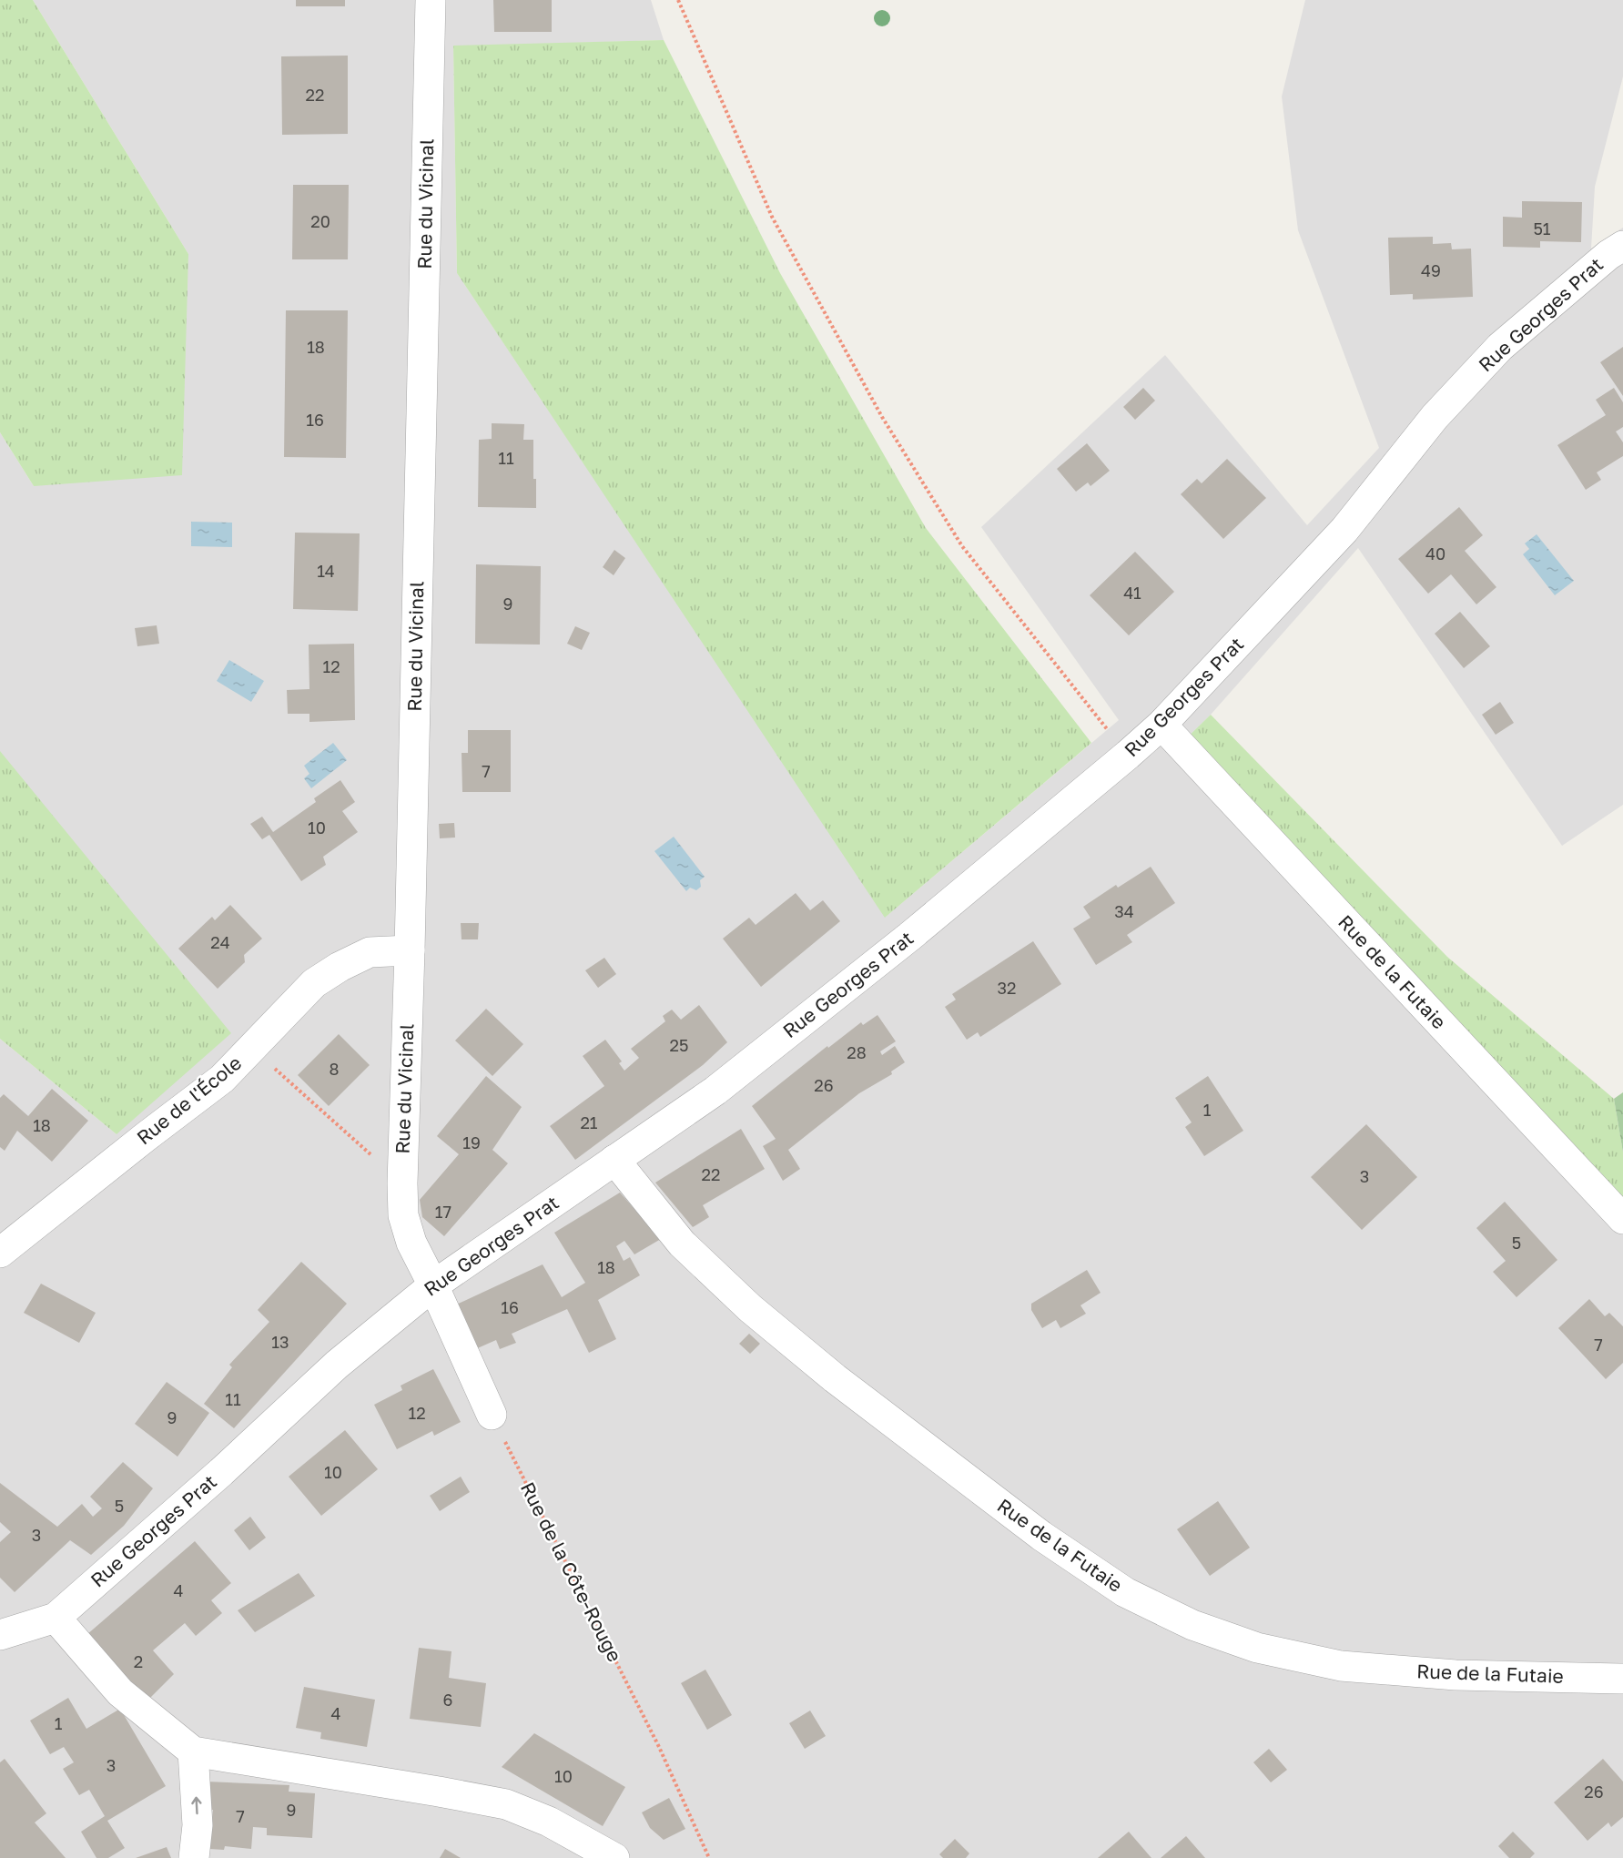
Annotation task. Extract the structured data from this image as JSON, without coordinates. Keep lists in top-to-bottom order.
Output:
{
  "streets": {
    "street": [
      "Rue du Vicinal",
      "Rue Georges Prat",
      "Rue de la Futaie",
      "Rue de l'École"
    ],
    "path": ["Rue de la Côte-Rouge"]
  },
  "crossings": [
    ["Rue du Vicinal", "Rue Georges Prat"],
    ["Rue du Vicinal", "Rue de l'École"],
    ["Rue Georges Prat", "Rue de la Futaie"]
  ],
  "house_numbers": [
    "22",
    "20",
    "51",
    "49",
    "18",
    "16",
    "11",
    "40",
    "14",
    "41",
    "9",
    "12",
    "7",
    "10",
    "34",
    "24",
    "32",
    "25",
    "28",
    "8",
    "26",
    "1",
    "21",
    "18",
    "19",
    "22",
    "3",
    "17",
    "5",
    "18",
    "16",
    "13",
    "7",
    "11",
    "12",
    "9",
    "10",
    "5",
    "3",
    "4",
    "2",
    "6",
    "4",
    "1",
    "3",
    "10",
    "26",
    "9",
    "7"
  ]
}
